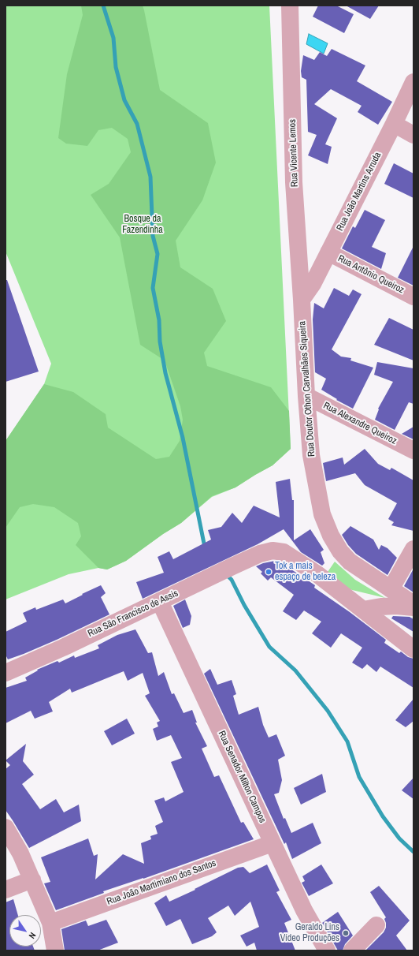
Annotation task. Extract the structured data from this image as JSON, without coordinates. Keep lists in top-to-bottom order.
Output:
{
  "streets": {
    "street": [
      "Rua Vicente Lemos",
      "Rua João Martins Arruda",
      "Rua Antônio Queiroz",
      "Rua Doutor Othon Carvalhães Siqueira",
      "Rua Alexandre Queiroz",
      "Rua São Francisco de Assis",
      "Rua Senador Milton Campos",
      "Rua João Martimiano dos Santos"
    ]
  },
  "crossings": [
    ["Rua Vicente Lemos", "Rua João Martins Arruda"],
    ["Rua Vicente Lemos", "Rua Doutor Othon Carvalhães Siqueira"],
    ["Rua João Martins Arruda", "Rua Antônio Queiroz"],
    ["Rua João Martins Arruda", "Rua Doutor Othon Carvalhães Siqueira"],
    ["Rua Doutor Othon Carvalhães Siqueira", "Rua Alexandre Queiroz"],
    ["Rua São Francisco de Assis", "Rua Senador Milton Campos"],
    ["Rua Senador Milton Campos", "Rua João Martimiano dos Santos"]
  ],
  "parks": ["Bosque da Fazendinha"],
  "places": ["Tok a mais espaço de beleza", "Geraldo Lins Vídeo Produções"],
  "north": "bottom right"
}
